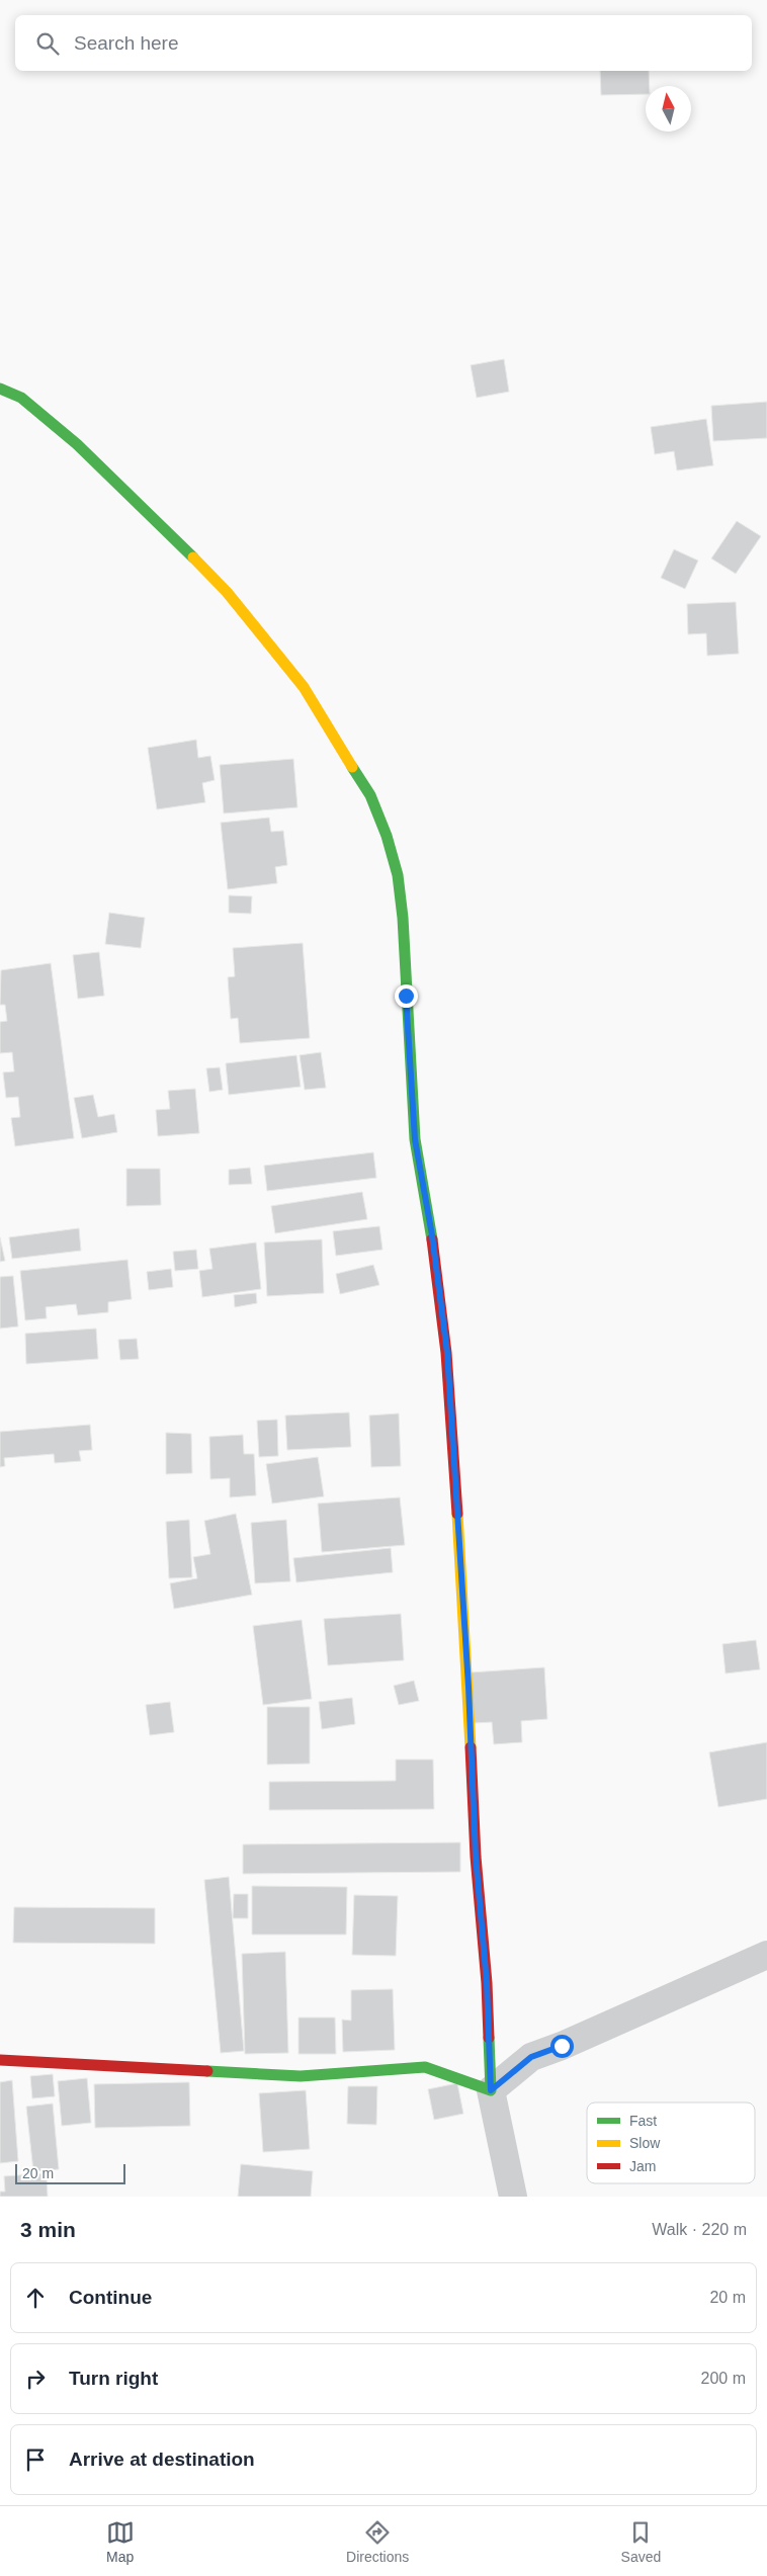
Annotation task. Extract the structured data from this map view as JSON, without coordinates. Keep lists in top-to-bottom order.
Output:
{
  "legend": ["Fast", "Slow", "Jam"],
  "scale_bar": "20 m",
  "north": "top",
  "page": {
    "search": "Search here",
    "scale": "20 m",
    "heading": ["3 min", "Walk · 220 m"],
    "list": [
      ["Continue", "20 m"],
      ["Turn right", "200 m"],
      "Arrive at destination"
    ],
    "nav": ["Map", "Directions", "Saved"]
  }
}
